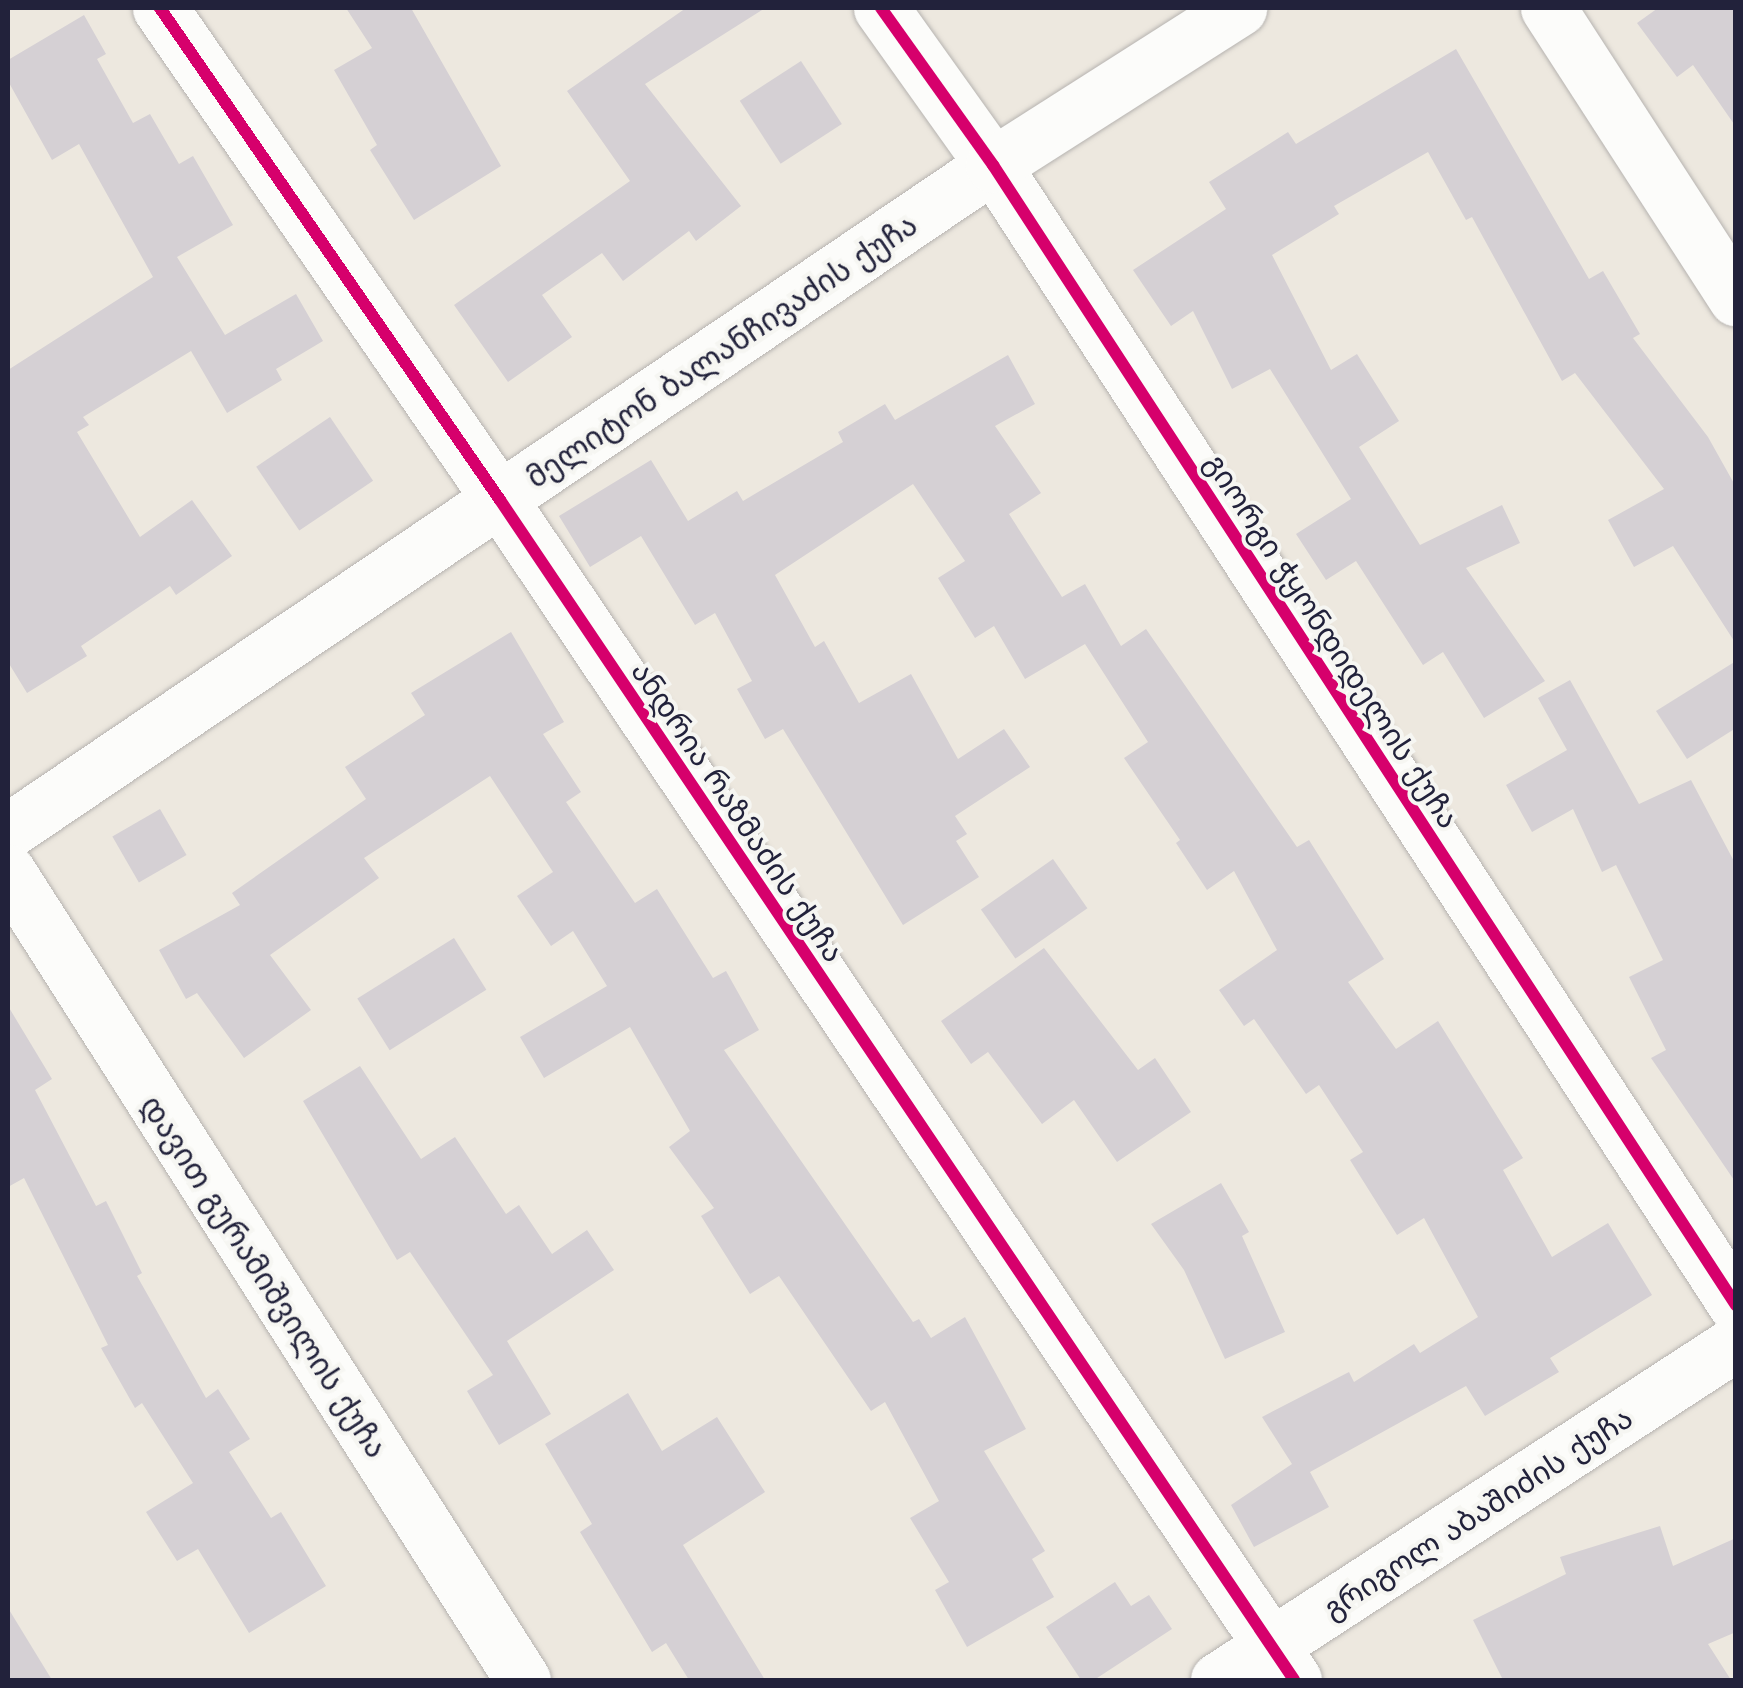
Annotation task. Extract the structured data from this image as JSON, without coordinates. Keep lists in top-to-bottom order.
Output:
{
  "streets": {
    "street": [
      "მელიტონ ბალანჩივაძის ქუჩა",
      "გიორგი ჭყონდიდელის ქუჩა",
      "ანდრია რაზმაძის ქუჩა",
      "დავით გურამიშვილის ქუჩა",
      "გრიგოლ აბაშიძის ქუჩა"
    ]
  },
  "crossings": [
    ["მელიტონ ბალანჩივაძის ქუჩა", "გიორგი ჭყონდიდელის ქუჩა"],
    ["მელიტონ ბალანჩივაძის ქუჩა", "ანდრია რაზმაძის ქუჩა"],
    ["ანდრია რაზმაძის ქუჩა", "გრიგოლ აბაშიძის ქუჩა"]
  ]
}
